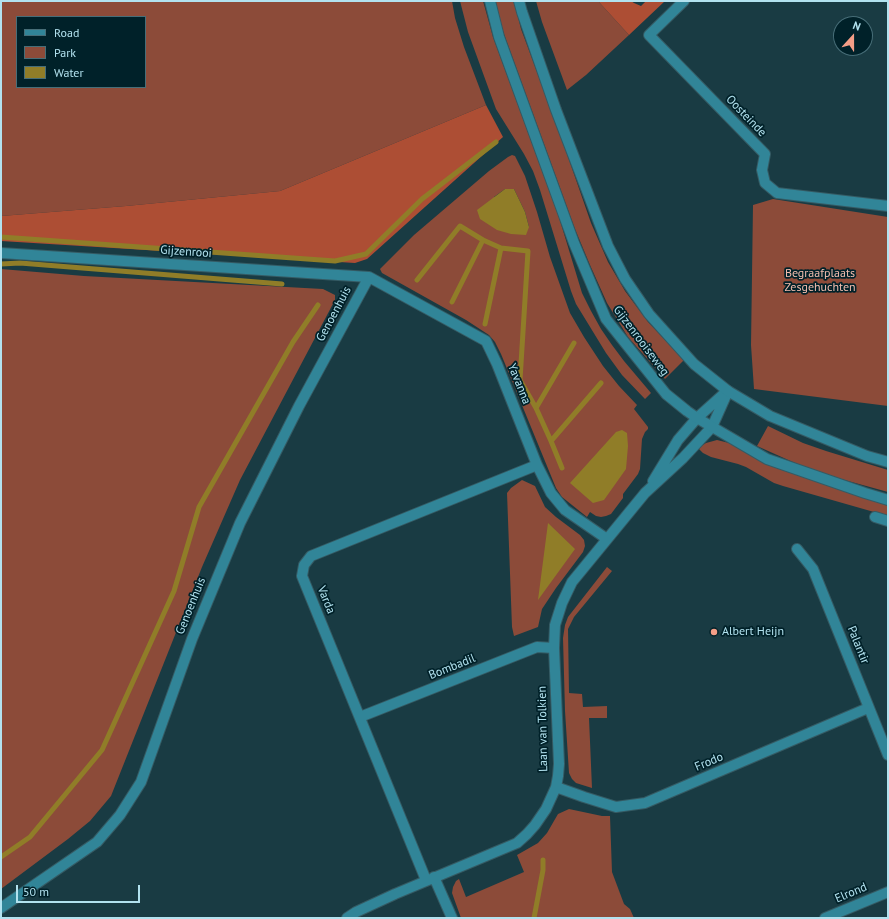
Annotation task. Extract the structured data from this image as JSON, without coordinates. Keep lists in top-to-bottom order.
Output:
{
  "streets": {
    "street": [
      "Oosteinde",
      "Gijzenrooi",
      "Genoenhuis",
      "Gijzenrooiseweg",
      "Yavanna",
      "Varda",
      "Palantir",
      "Bombadil",
      "Laan van Tolkien",
      "Frodo",
      "Elrond"
    ]
  },
  "crossings": [
    ["Gijzenrooi", "Genoenhuis"],
    ["Gijzenrooi", "Yavanna"],
    ["Genoenhuis", "Yavanna"],
    ["Gijzenrooiseweg", "Laan van Tolkien"],
    ["Yavanna", "Varda"],
    ["Yavanna", "Laan van Tolkien"],
    ["Varda", "Bombadil"],
    ["Varda", "Laan van Tolkien"],
    ["Palantir", "Frodo"],
    ["Bombadil", "Laan van Tolkien"],
    ["Laan van Tolkien", "Frodo"]
  ],
  "parks": ["Begraafplaats Zesgehuchten"],
  "places": ["Albert Heijn"],
  "legend": ["Road", "Park", "Water"],
  "scale_bar": "50 m",
  "north": "top"
}
